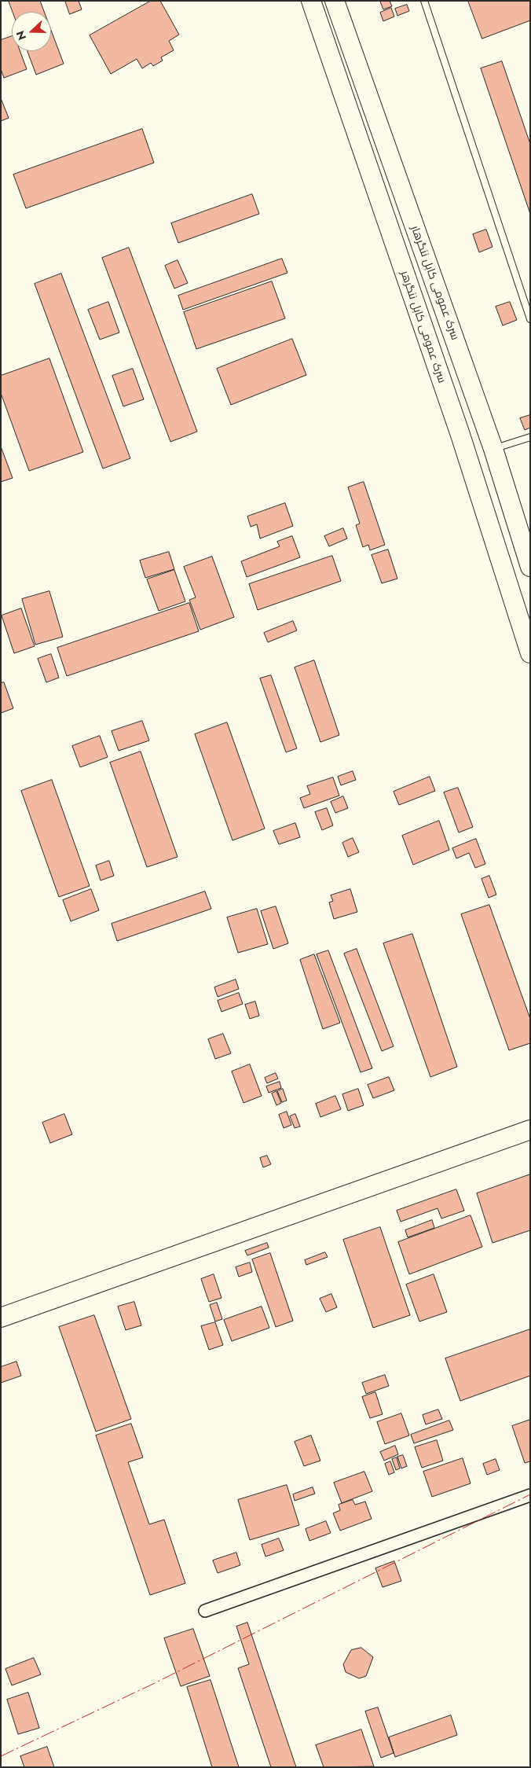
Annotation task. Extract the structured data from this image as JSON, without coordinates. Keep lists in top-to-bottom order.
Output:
{
  "streets": {
    "highway": ["سرک عمومی کابل ننگرهار", "سرک عمومی کابل ننگرهر"]
  },
  "north": "left"
}
